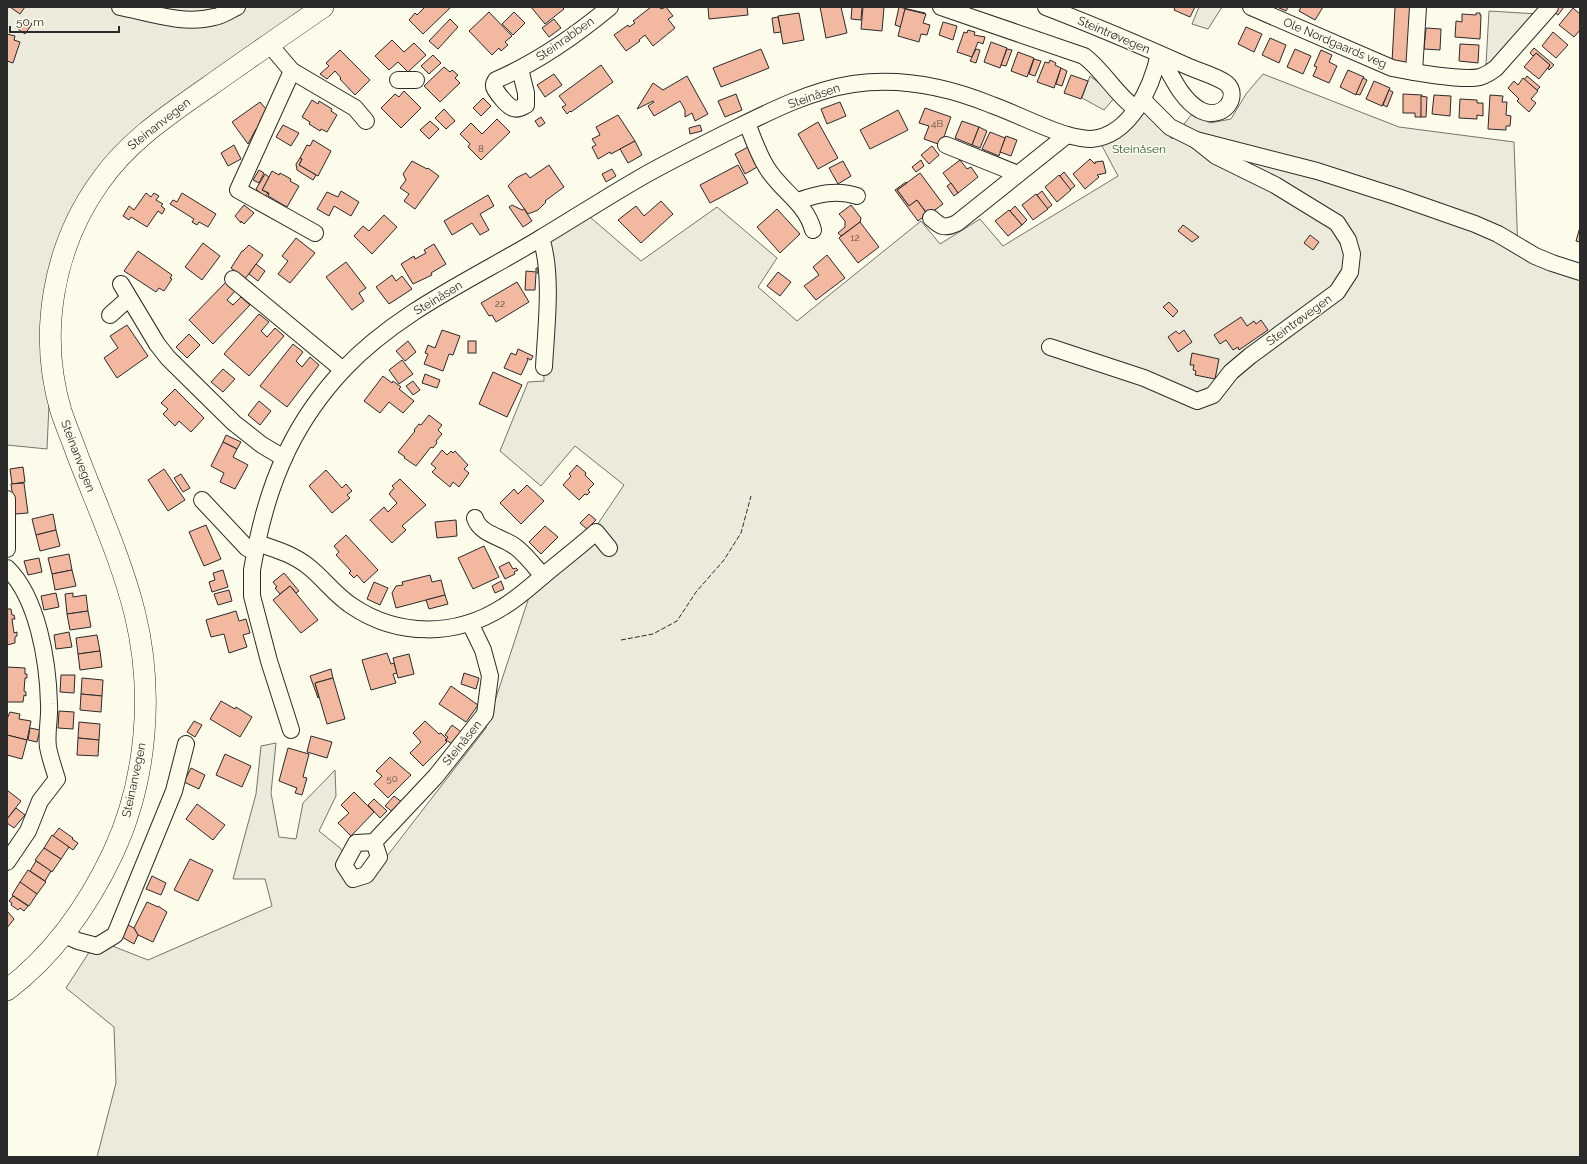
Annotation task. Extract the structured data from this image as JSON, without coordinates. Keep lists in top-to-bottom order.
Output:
{
  "streets": {
    "main road": ["Steinanvegen"],
    "street": [
      "Steintrøvegen",
      "Steinrabben",
      "Ole Nordgaards veg",
      "Steinåsen"
    ]
  },
  "crossings": [
    ["Steintrøvegen", "Steinåsen"]
  ],
  "parks": ["Steinåsen"],
  "house_numbers": [
    "4B",
    "8",
    "12",
    "22",
    "50"
  ],
  "scale_bar": "50 m"
}
